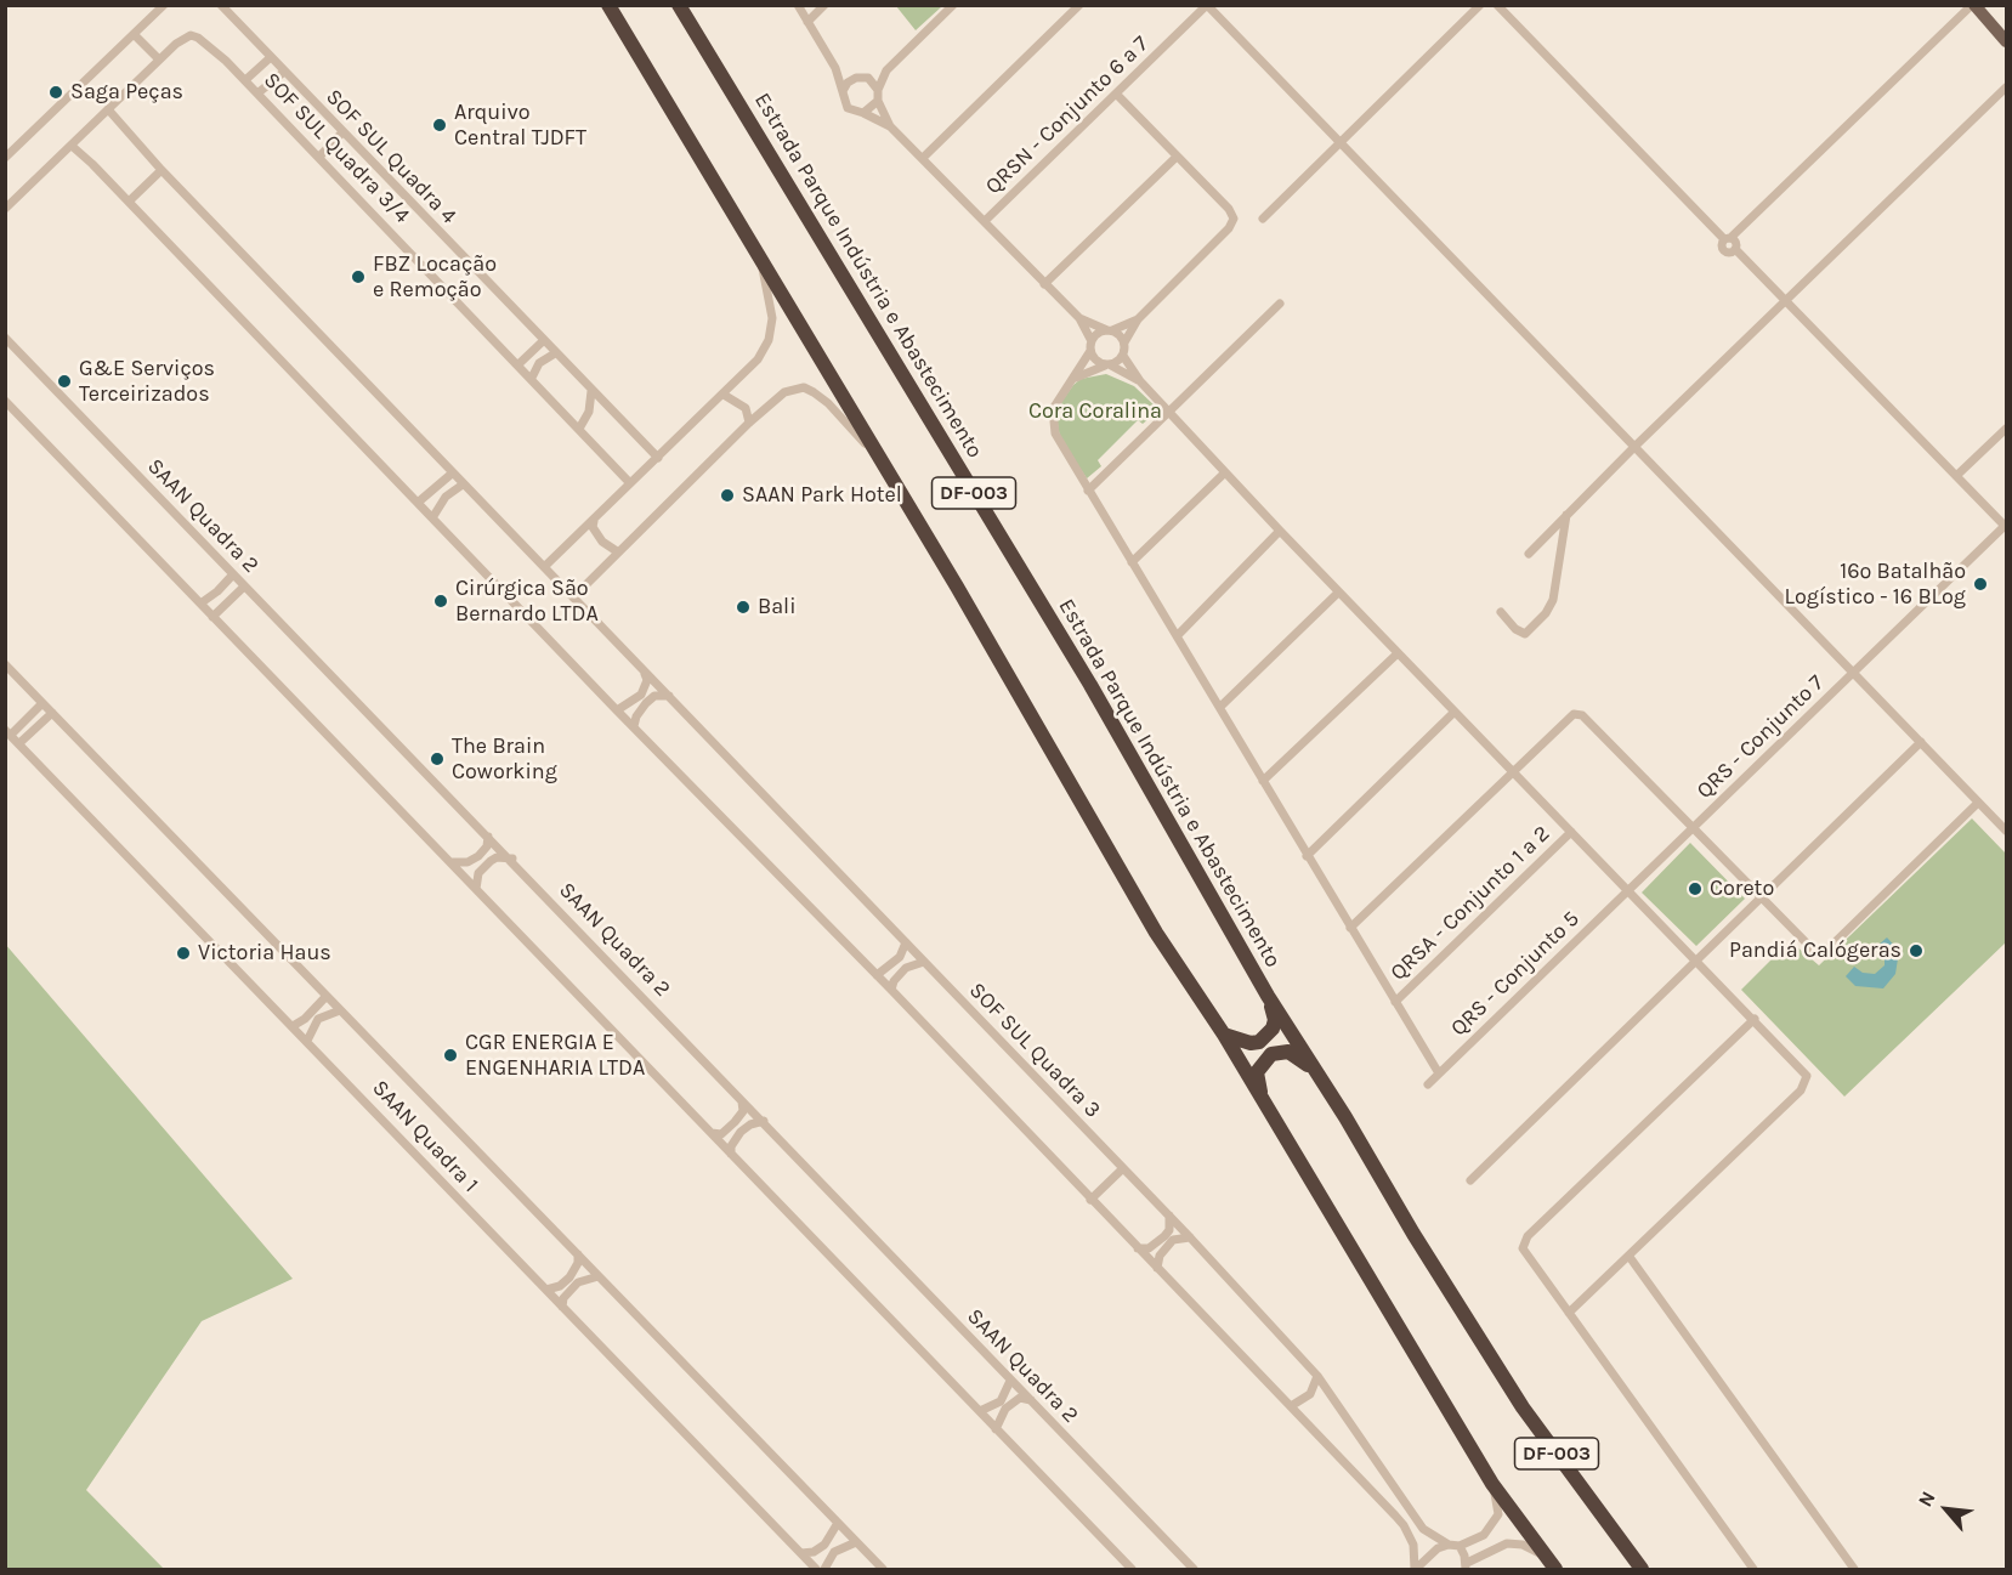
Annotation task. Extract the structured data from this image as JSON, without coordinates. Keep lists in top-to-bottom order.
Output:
{
  "streets": {
    "highway": ["Estrada Parque Indústria e Abastecimento", "DF-003"],
    "street": [
      "QRSN - Conjunto 6 a 7",
      "SOF SUL Quadra 3/4",
      "SOF SUL Quadra 4",
      "SAAN Quadra 2",
      "QRS - Conjunto 7",
      "QRSA - Conjunto 1 a 2",
      "QRS - Conjunto 5",
      "SOF SUL Quadra 3",
      "SAAN Quadra 1"
    ]
  },
  "crossings": [
    ["QRS - Conjunto 7", "QRS - Conjunto 5"]
  ],
  "parks": ["Cora Coralina"],
  "places": [
    "Saga Peças",
    "Arquivo Central TJDFT",
    "FBZ Locação e Remoção",
    "G&E Serviços Terceirizados",
    "SAAN Park Hotel",
    "16º Batalhão Logístico - 16 BLog",
    "Cirúrgica São Bernardo LTDA",
    "Bali",
    "The Brain Coworking",
    "Coreto",
    "Pandiá Calógeras",
    "Victoria Haus",
    "CGR ENERGIA E ENGENHARIA LTDA"
  ],
  "north": "top left"
}
